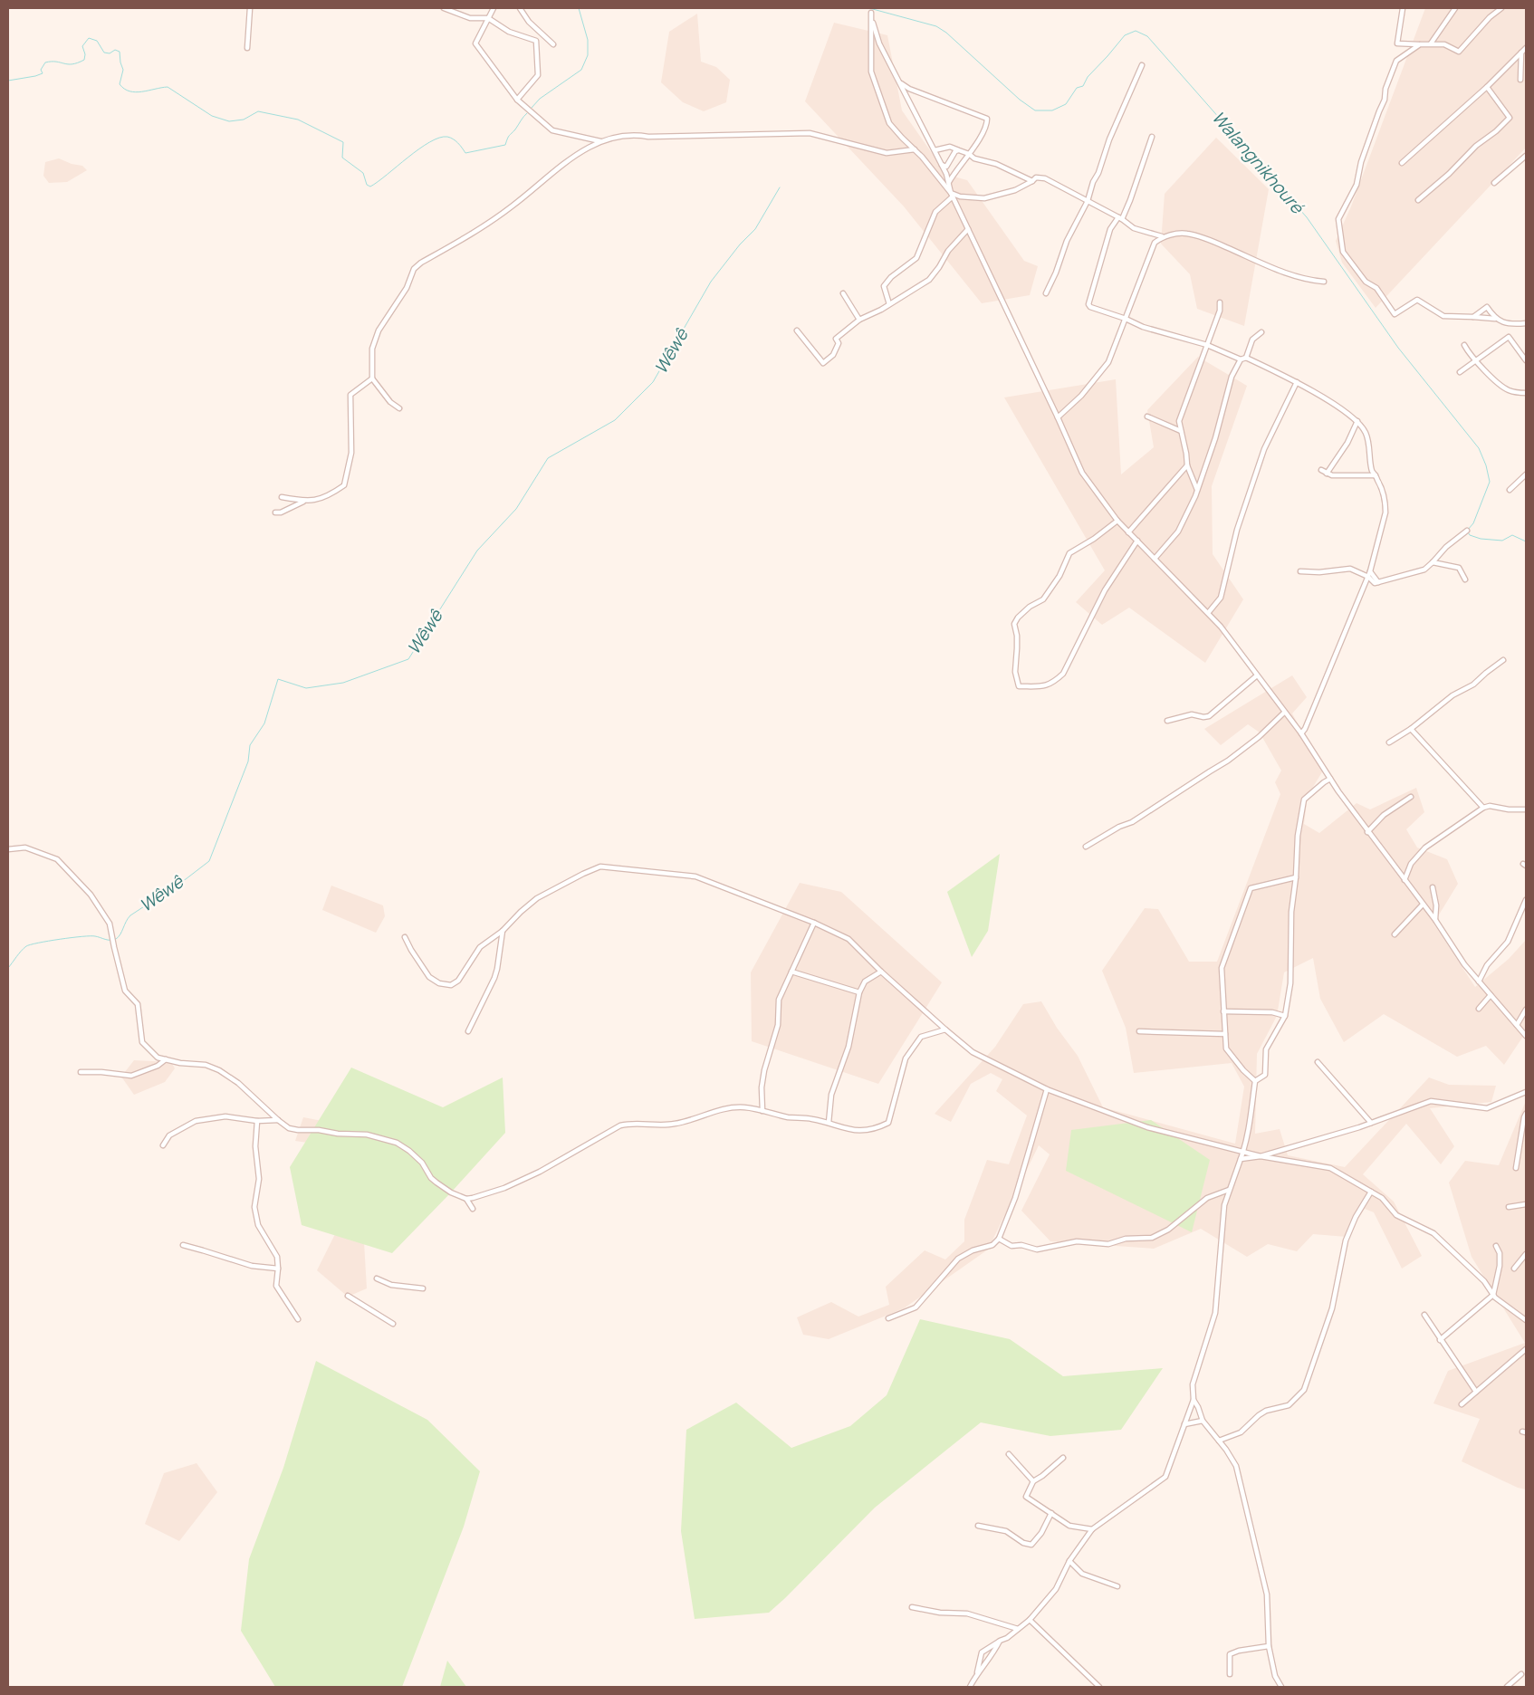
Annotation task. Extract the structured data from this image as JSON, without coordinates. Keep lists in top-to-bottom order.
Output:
{
  "water": ["Walangnikhouré", "Wêwê"]
}
